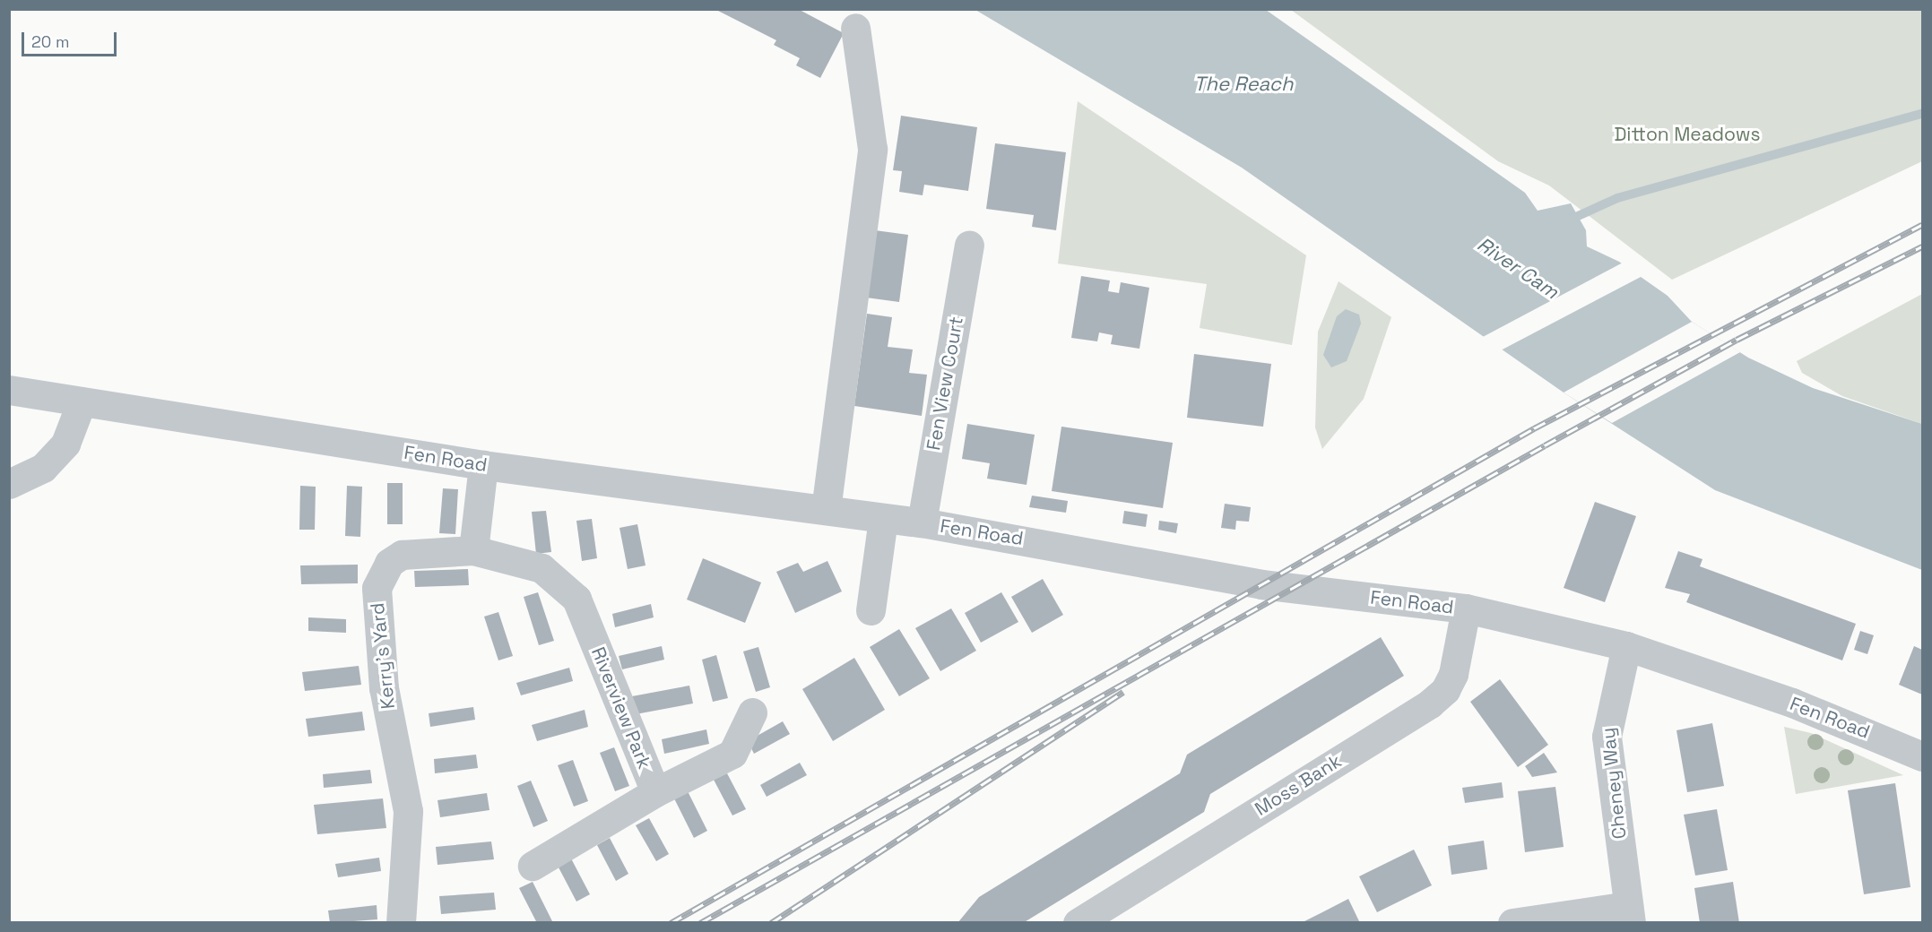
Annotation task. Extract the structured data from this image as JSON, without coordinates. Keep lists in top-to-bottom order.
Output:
{
  "streets": {
    "street": [
      "Fen View Court",
      "Fen Road",
      "Kerry's Yard",
      "Riverview Park",
      "Cheney Way",
      "Moss Bank"
    ]
  },
  "crossings": [
    ["Fen View Court", "Fen Road"],
    ["Fen Road", "Cheney Way"],
    ["Fen Road", "Moss Bank"],
    ["Kerry's Yard", "Riverview Park"]
  ],
  "water": ["The Reach", "River Cam"],
  "parks": ["Ditton Meadows"],
  "scale_bar": "20 m"
}
